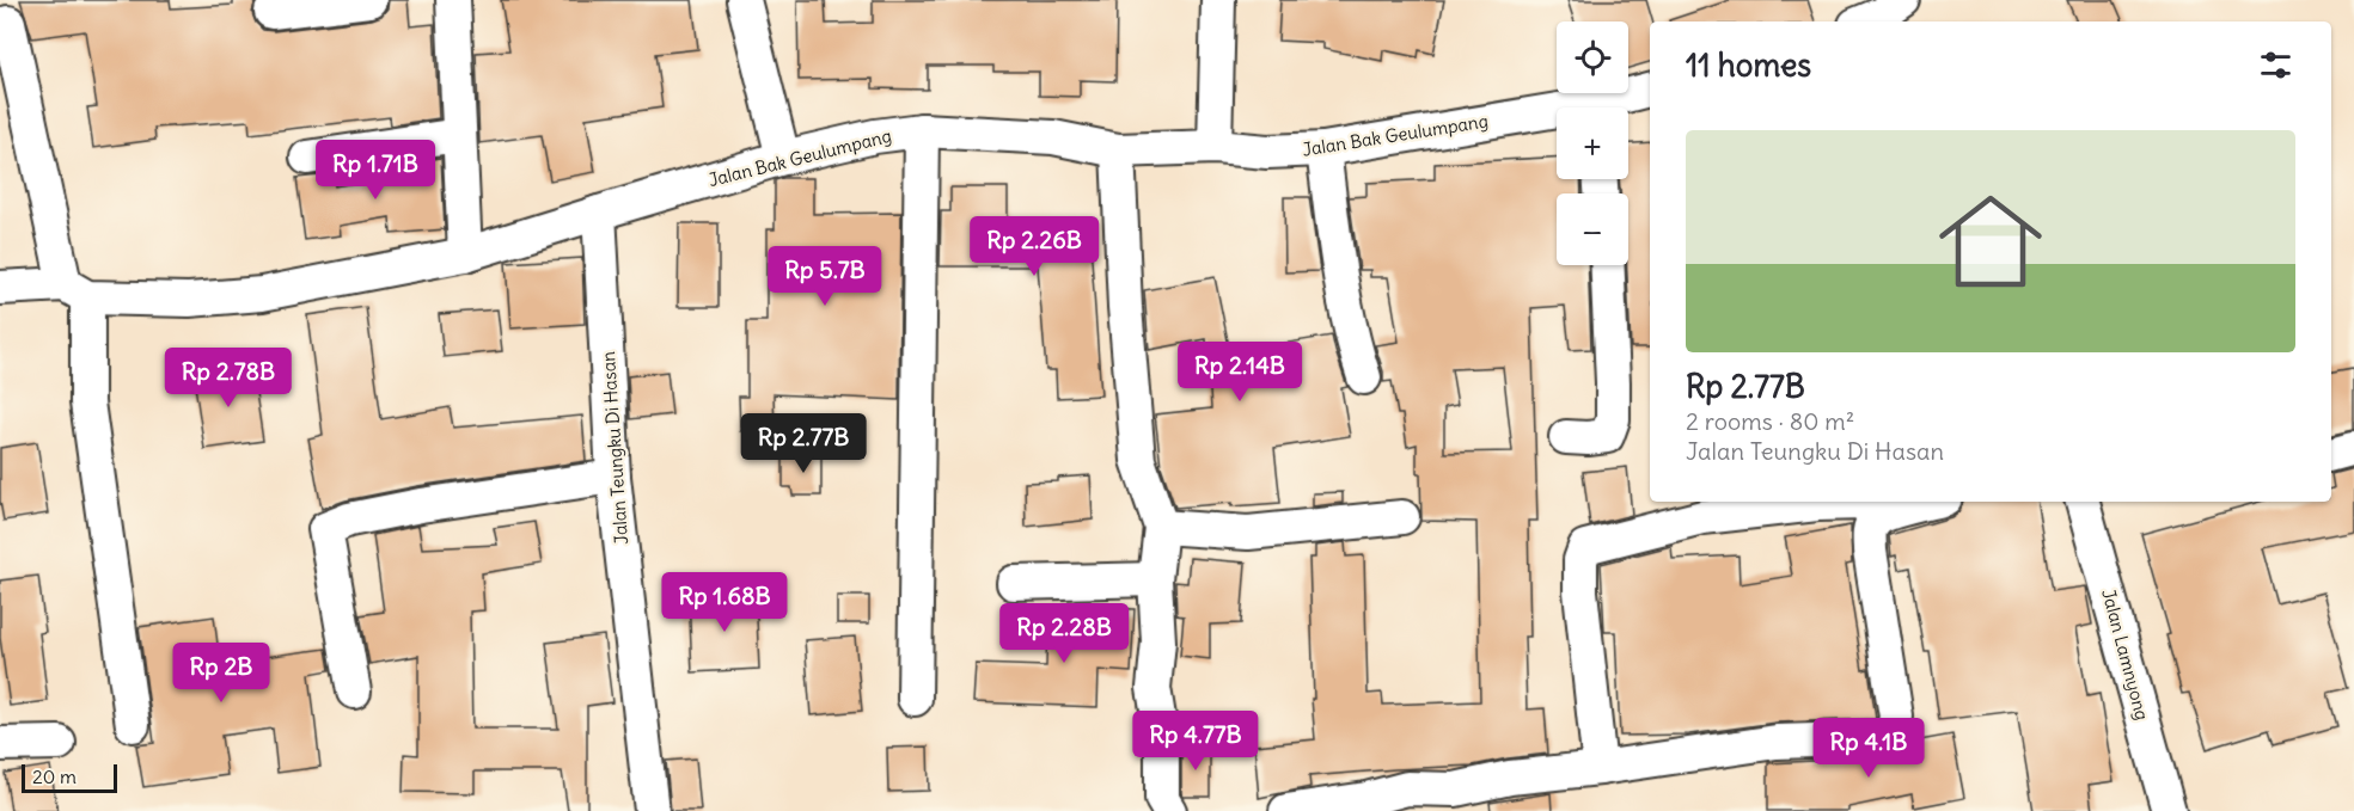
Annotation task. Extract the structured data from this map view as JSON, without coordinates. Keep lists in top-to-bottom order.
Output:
{
  "streets": {
    "street": ["Jalan Bak Geulumpang", "Jalan Teungku Di Hasan", "Jalan Lamnyong"]
  },
  "crossings": [
    ["Jalan Bak Geulumpang", "Jalan Teungku Di Hasan"]
  ],
  "scale_bar": "20 m",
  "page": {
    "map_buttons": ["+", "−"],
    "heading": "11 homes",
    "list": [
      {
        "name": "Rp 2.77B",
        "note": "2 rooms · 80 m² · Jalan Teungku Di Hasan"
      }
    ],
    "price": [
      "Rp 1.71B",
      "Rp 2.26B",
      "Rp 5.7B",
      "Rp 2.14B",
      "Rp 2.78B",
      "Rp 2.77B",
      "Rp 1.68B",
      "Rp 2.28B",
      "Rp 2B",
      "Rp 4.77B",
      "Rp 4.1B"
    ],
    "scale": "20 m"
  }
}
